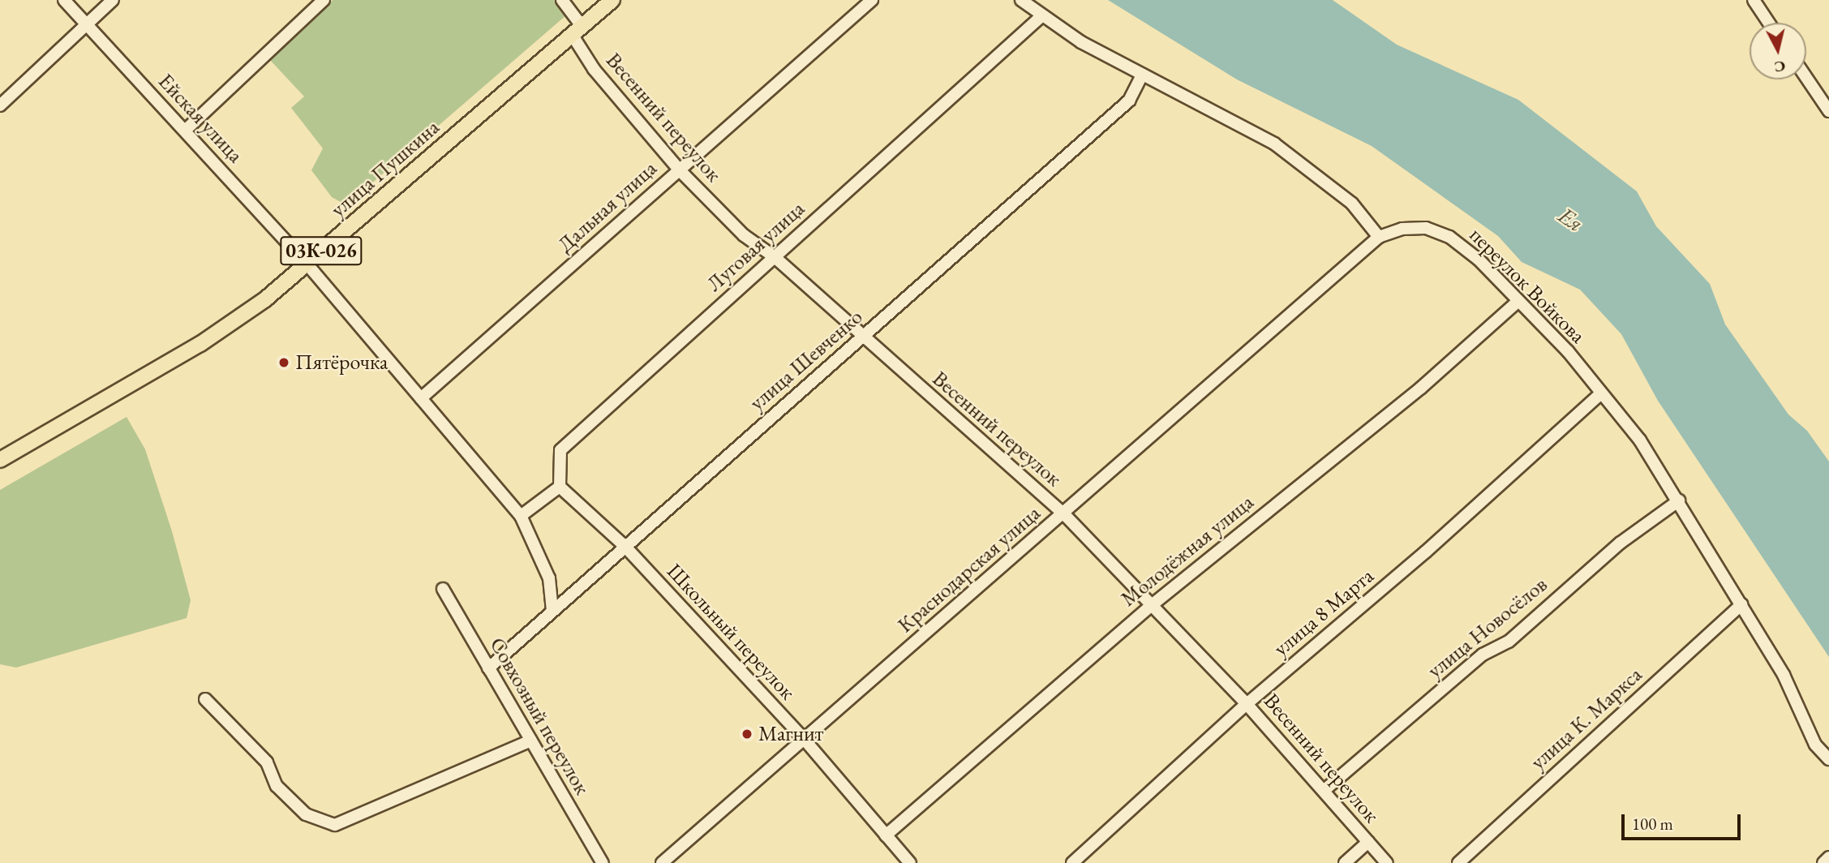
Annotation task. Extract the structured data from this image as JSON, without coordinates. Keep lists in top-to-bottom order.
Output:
{
  "streets": {
    "main road": ["улица Пушкина", "03К-026"],
    "street": [
      "Весенний переулок",
      "Ейская улица",
      "Дальная улица",
      "Луговая улица",
      "переулок Войкова",
      "улица Шевченко",
      "Молодёжная улица",
      "Краснодарская улица",
      "улица 8 Марта",
      "улица Новосёлов",
      "Школьный переулок",
      "Совхозный переулок",
      "улица К. Маркса"
    ]
  },
  "crossings": [
    ["Весенний переулок", "улица Пушкина"],
    ["Весенний переулок", "Дальная улица"],
    ["Весенний переулок", "Луговая улица"],
    ["Весенний переулок", "улица Шевченко"],
    ["Весенний переулок", "Молодёжная улица"],
    ["Весенний переулок", "Краснодарская улица"],
    ["Весенний переулок", "улица 8 Марта"],
    ["Весенний переулок", "улица Новосёлов"],
    ["Ейская улица", "улица Пушкина"],
    ["Луговая улица", "Школьный переулок"],
    ["переулок Войкова", "Молодёжная улица"],
    ["переулок Войкова", "Краснодарская улица"],
    ["переулок Войкова", "улица 8 Марта"],
    ["переулок Войкова", "улица Новосёлов"],
    ["переулок Войкова", "улица К. Маркса"],
    ["улица Шевченко", "Школьный переулок"],
    ["улица Шевченко", "Совхозный переулок"],
    ["Молодёжная улица", "Школьный переулок"],
    ["Краснодарская улица", "Школьный переулок"]
  ],
  "water": ["Ея"],
  "places": ["Пятёрочка", "Магнит"],
  "scale_bar": "100 m",
  "north": "bottom"
}
